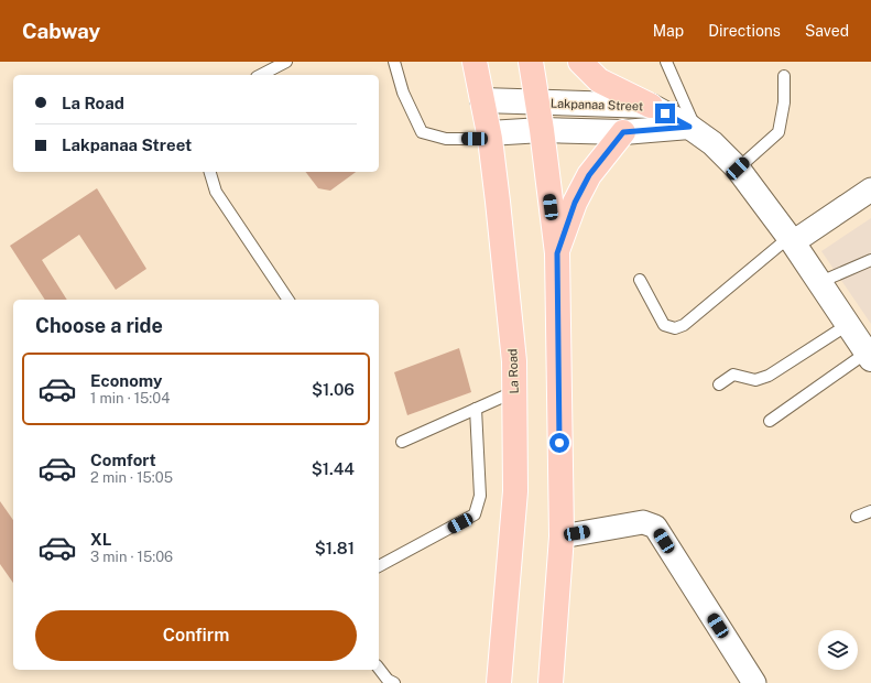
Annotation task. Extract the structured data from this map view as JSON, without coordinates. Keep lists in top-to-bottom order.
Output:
{
  "streets": {
    "main road": ["La Road"],
    "street": ["Lakpanaa Street"]
  },
  "crossings": [
    ["Lakpanaa Street", "La Road"]
  ],
  "page": {
    "header": "Cabway",
    "nav": ["Map", "Directions", "Saved"],
    "banner": ["La Road", "Lakpanaa Street"],
    "heading": "Choose a ride",
    "list": [
      {
        "name": "Economy",
        "note": "1 min · 15:04",
        "value": "$1.06"
      },
      {
        "name": "Comfort",
        "note": "2 min · 15:05",
        "value": "$1.44"
      },
      {
        "name": "XL",
        "note": "3 min · 15:06",
        "value": "$1.81"
      }
    ],
    "buttons": "Confirm"
  }
}
